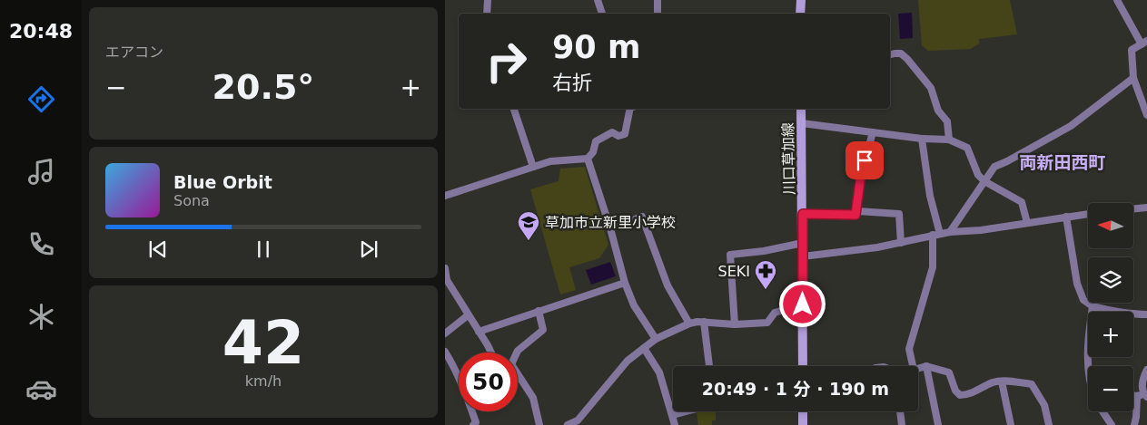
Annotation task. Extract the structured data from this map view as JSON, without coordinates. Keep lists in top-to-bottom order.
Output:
{
  "streets": {
    "main road": ["川口草加線"]
  },
  "districts": ["両新田西町"],
  "places": {
    "school or university": ["草加市立新里小学校"],
    "pharmacy": ["SEKI"]
  },
  "north": "left",
  "page": {
    "tabs": "20:48",
    "tile": [
      "エアコン",
      ["42", "km/h"]
    ],
    "turn": ["90 m", "右折"],
    "heat": ["−", "20.5°", "+"],
    "song": ["Blue Orbit", "Sona"],
    "map_buttons": ["+", "−"],
    "limit": "50",
    "trip": "20:49 · 1 分 · 190 m"
  }
}
